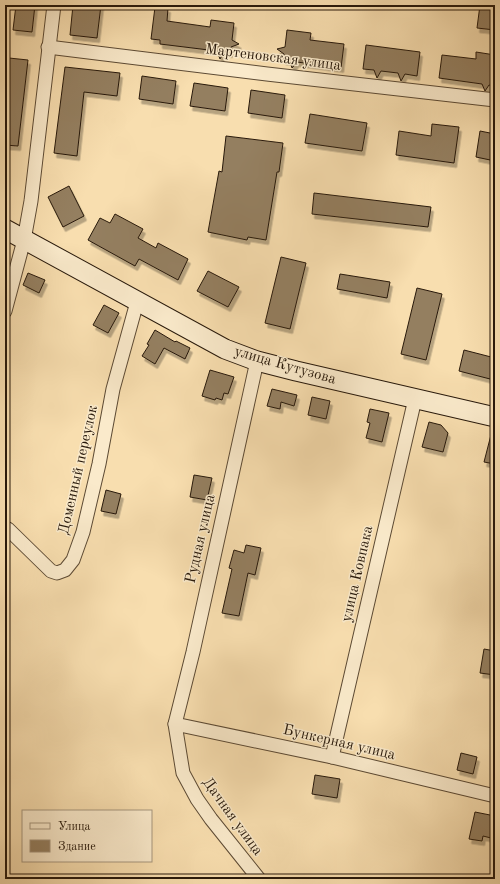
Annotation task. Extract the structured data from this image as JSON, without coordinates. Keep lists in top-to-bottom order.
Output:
{
  "streets": {
    "main road": ["улица Кутузова"],
    "street": [
      "Мартеновская улица",
      "Доменный переулок",
      "Рудная улица",
      "улица Ковпака",
      "Бункерная улица",
      "Дачная улица"
    ]
  },
  "crossings": [
    ["улица Кутузова", "Доменный переулок"],
    ["улица Кутузова", "Рудная улица"],
    ["улица Кутузова", "улица Ковпака"],
    ["Рудная улица", "Бункерная улица"],
    ["Рудная улица", "Дачная улица"],
    ["улица Ковпака", "Бункерная улица"],
    ["Бункерная улица", "Дачная улица"]
  ],
  "legend": ["Улица", "Здание"]
}
